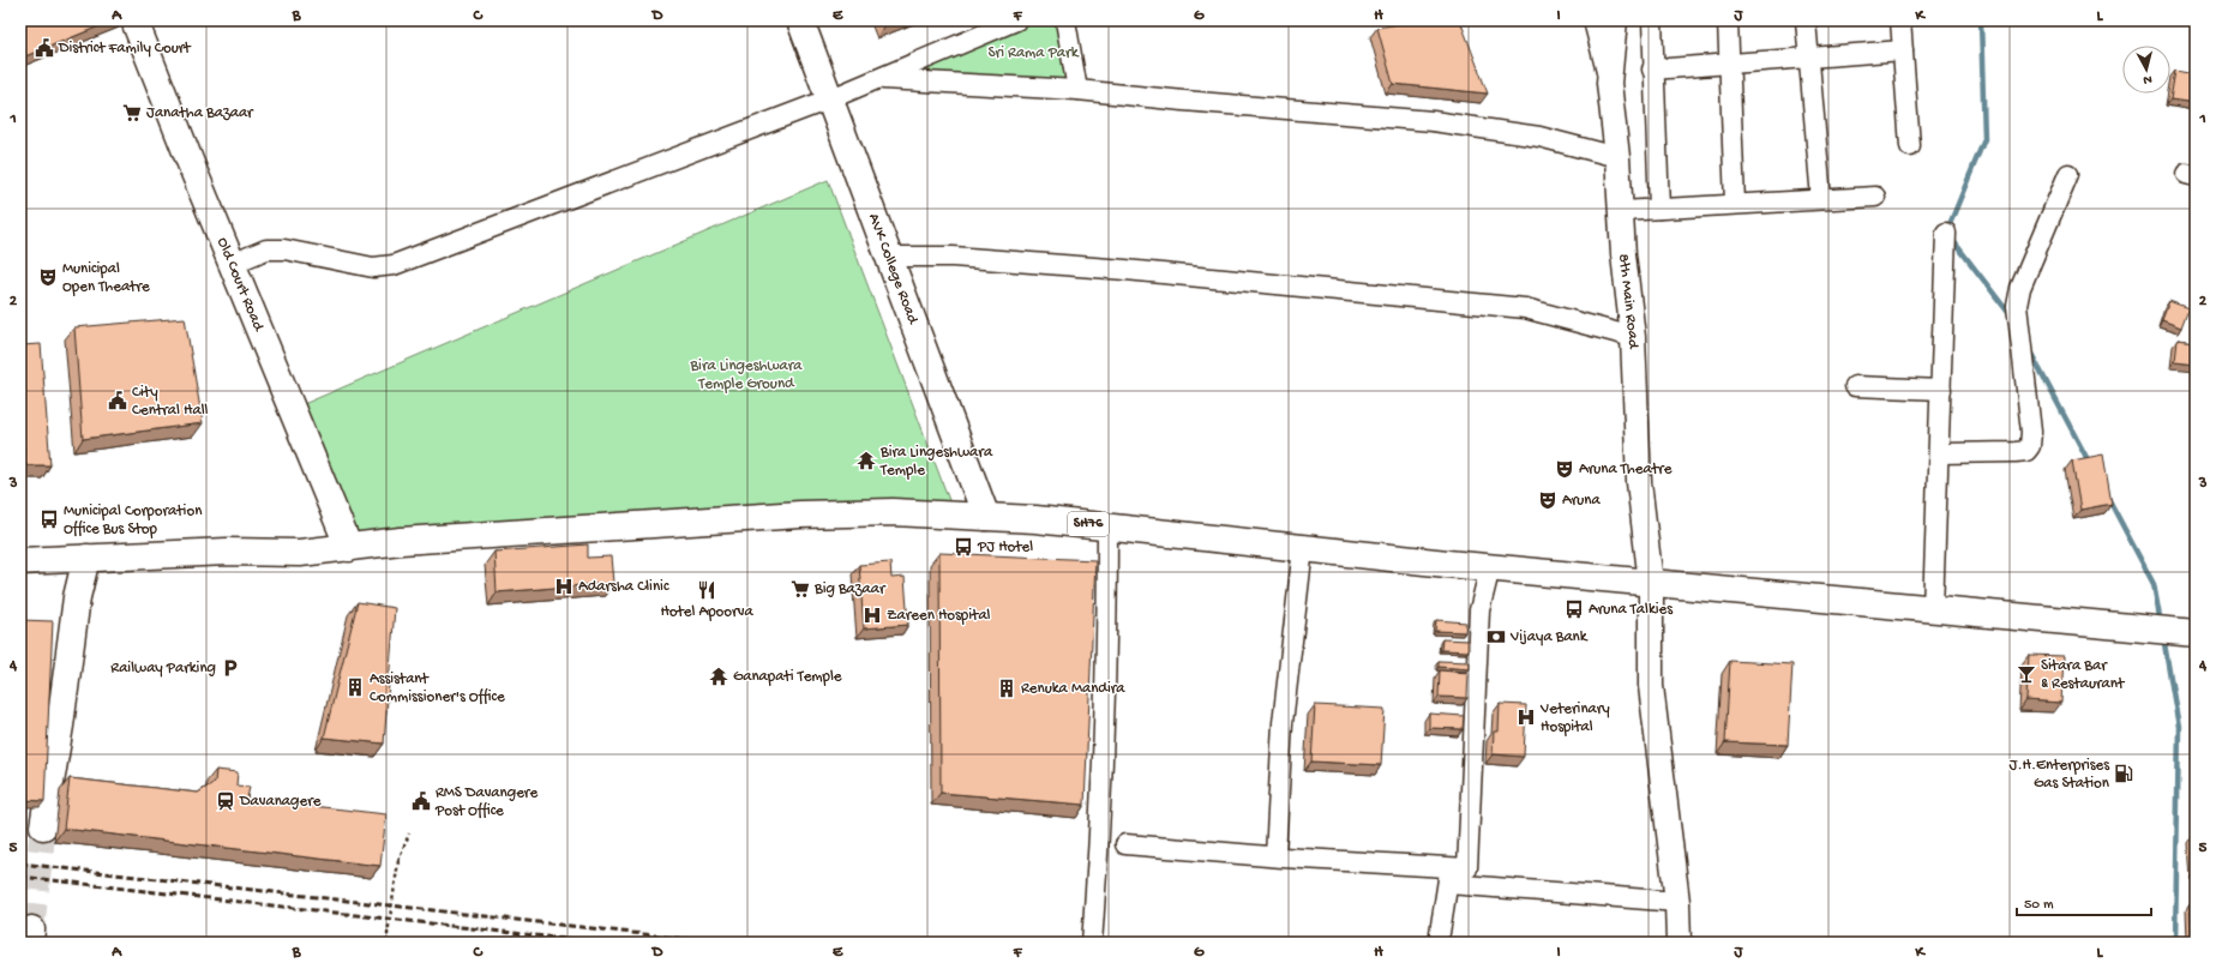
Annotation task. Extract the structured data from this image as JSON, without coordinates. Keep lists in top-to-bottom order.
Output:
{
  "streets": {
    "main road": ["AVK College Road", "Old Court Road", "SH76"],
    "street": ["8th Main Road"]
  },
  "crossings": [
    ["AVK College Road", "SH76"],
    ["Old Court Road", "SH76"],
    ["8th Main Road", "SH76"]
  ],
  "parks": ["Sri Rama Park", "Bira Lingeshwara Temple Ground"],
  "places": {
    "public building": ["District Family Court", "City Central Hall", "RMS Davangere Post Office"],
    "supermarket": ["Janatha Bazaar", "Big Bazaar"],
    "theatre": ["Municipal Open Theatre", "Aruna Theatre", "Aruna"],
    "temple": ["Bira Lingeshwara Temple", "Ganapati Temple"],
    "bus stop": ["Municipal Corporation Office Bus Stop", "PJ Hotel", "Aruna Talkies"],
    "hospital": ["Adarsha Clinic", "Zareen Hospital", "Veterinary Hospital"],
    "restaurant": ["Hotel Apoorva"],
    "bank": ["Vijaya Bank"],
    "parking": ["Railway Parking"],
    "bar": ["Sitara Bar & Restaurant"],
    "building": ["Assistant Commissioner's Office", "Renuka Mandira"],
    "fuel station": ["J.H.Enterprises Gas Station"],
    "station": ["Davanagere"]
  },
  "scale_bar": "50 m",
  "north": "bottom",
  "grid": {
    "columns": [
      "A",
      "B",
      "C",
      "D",
      "E",
      "F",
      "G",
      "H",
      "I",
      "J",
      "K",
      "L"
    ],
    "rows": [
      "1",
      "2",
      "3",
      "4",
      "5"
    ]
  }
}
